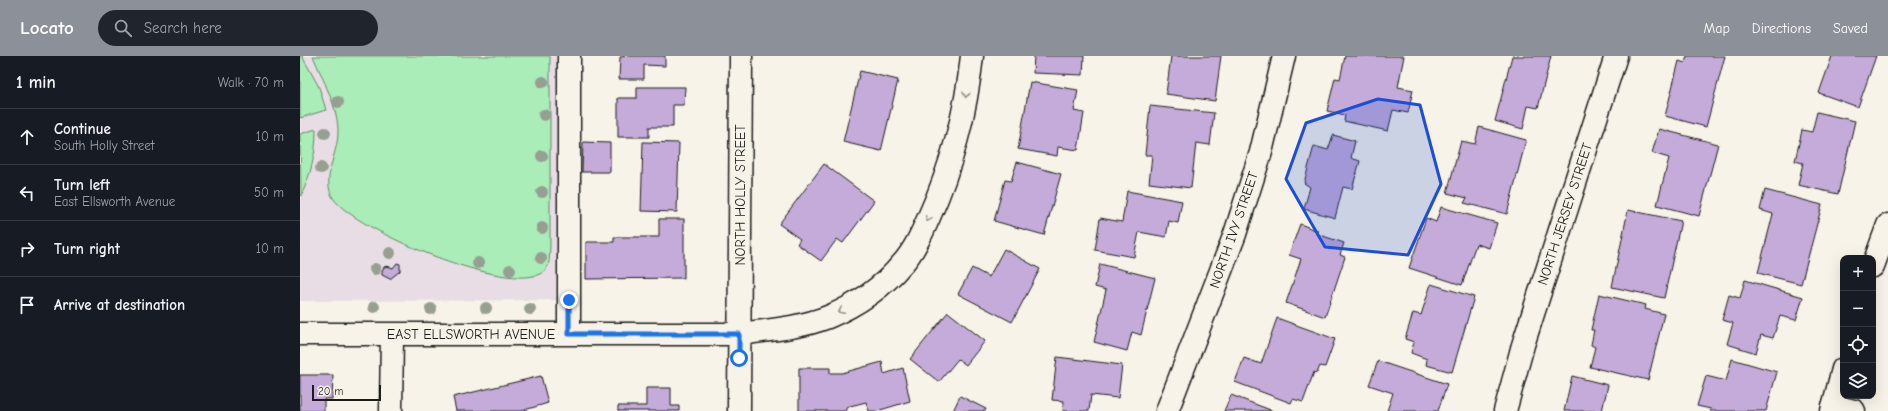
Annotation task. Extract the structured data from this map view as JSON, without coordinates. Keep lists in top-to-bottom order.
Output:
{
  "streets": {
    "street": [
      "NORTH HOLLY STREET",
      "NORTH JERSEY STREET",
      "NORTH IVY STREET",
      "EAST ELLSWORTH AVENUE"
    ]
  },
  "crossings": [
    ["NORTH HOLLY STREET", "EAST ELLSWORTH AVENUE"]
  ],
  "one_way": ["EAST ELLSWORTH AVENUE"],
  "scale_bar": "20 m",
  "page": {
    "header": "Locato",
    "search": "Search here",
    "nav": ["Map", "Directions", "Saved"],
    "heading": ["1 min", "Walk · 70 m"],
    "list": [
      ["Continue", "South Holly Street", "10 m"],
      ["Turn left", "East Ellsworth Avenue", "50 m"],
      ["Turn right", "10 m"],
      "Arrive at destination"
    ],
    "map_buttons": ["+", "−"],
    "scale": "20 m"
  }
}
